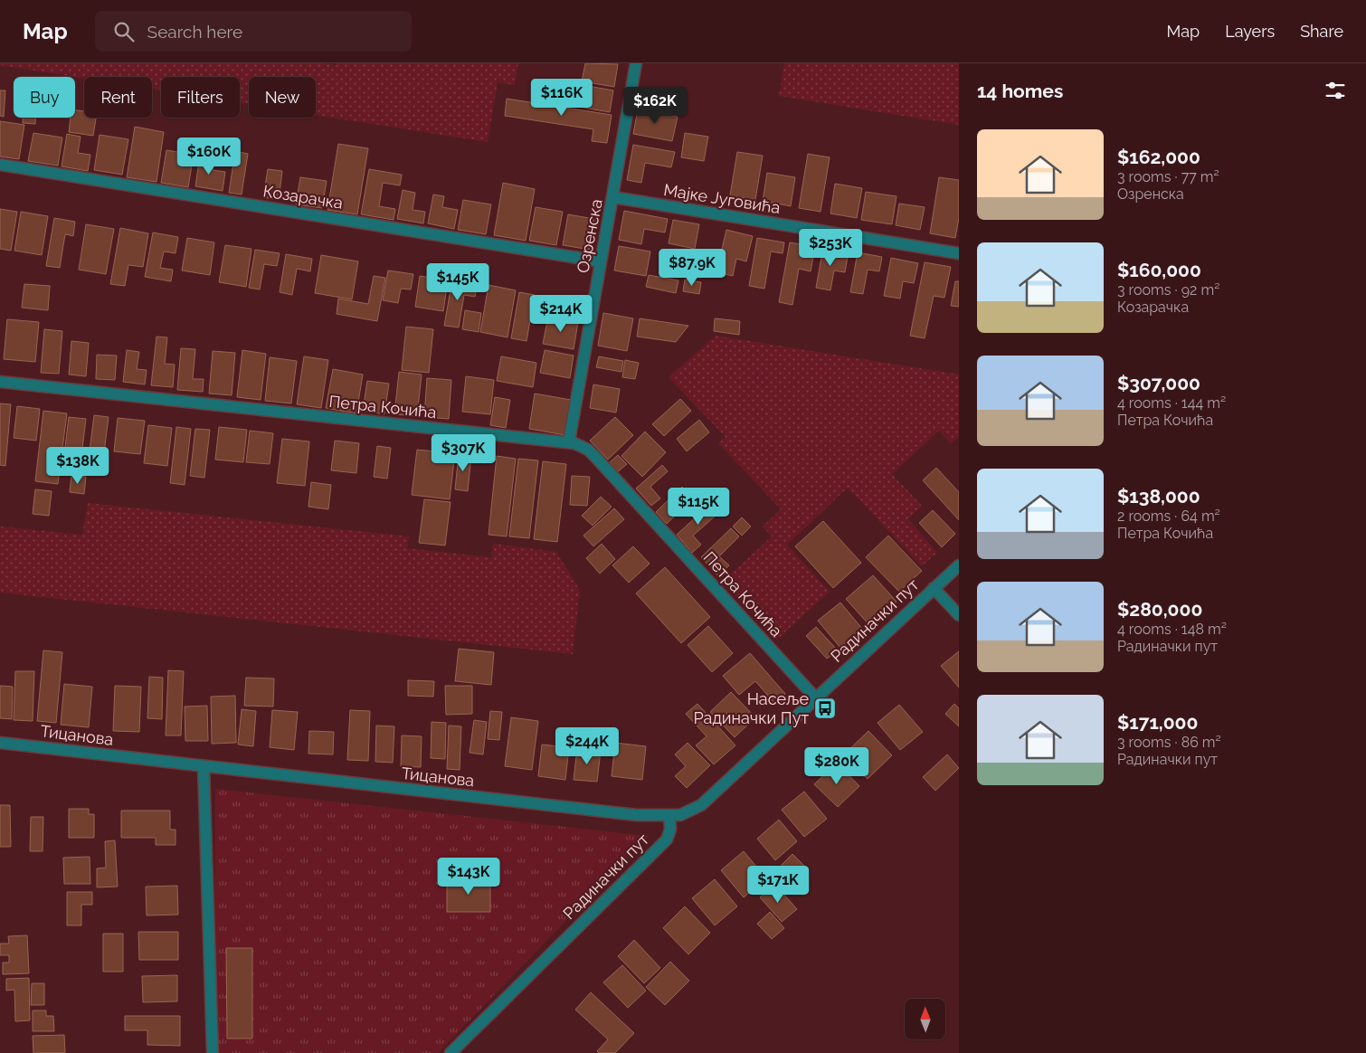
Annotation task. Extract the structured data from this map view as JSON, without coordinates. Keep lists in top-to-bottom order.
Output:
{
  "streets": {
    "street": [
      "Козарачка",
      "Мајке Југовића",
      "Озренска",
      "Петра Кочића",
      "Радиначки пут",
      "Тицанова"
    ]
  },
  "crossings": [
    ["Козарачка", "Озренска"],
    ["Мајке Југовића", "Озренска"],
    ["Озренска", "Петра Кочића"],
    ["Петра Кочића", "Радиначки пут"],
    ["Радиначки пут", "Тицанова"]
  ],
  "places": {
    "bus stop": ["Насеље Радиначки Пут"]
  },
  "north": "top",
  "page": {
    "header": "Map",
    "search": "Search here",
    "nav": ["Map", "Layers", "Share"],
    "heading": "14 homes",
    "chip": [
      "Buy",
      "Rent",
      "Filters",
      "New"
    ],
    "price": [
      "$116K",
      "$162K",
      "$160K",
      "$253K",
      "$87.9K",
      "$145K",
      "$214K",
      "$307K",
      "$138K",
      "$115K",
      "$244K",
      "$280K",
      "$143K",
      "$171K"
    ],
    "list": [
      {
        "name": "$162,000",
        "note": "3 rooms · 77 m² · Озренска"
      },
      {
        "name": "$160,000",
        "note": "3 rooms · 92 m² · Козарачка"
      },
      {
        "name": "$307,000",
        "note": "4 rooms · 144 m² · Петра Кочића"
      },
      {
        "name": "$138,000",
        "note": "2 rooms · 64 m² · Петра Кочића"
      },
      {
        "name": "$280,000",
        "note": "4 rooms · 148 m² · Радиначки пут"
      },
      {
        "name": "$171,000",
        "note": "3 rooms · 86 m² · Радиначки пут"
      }
    ]
  }
}
